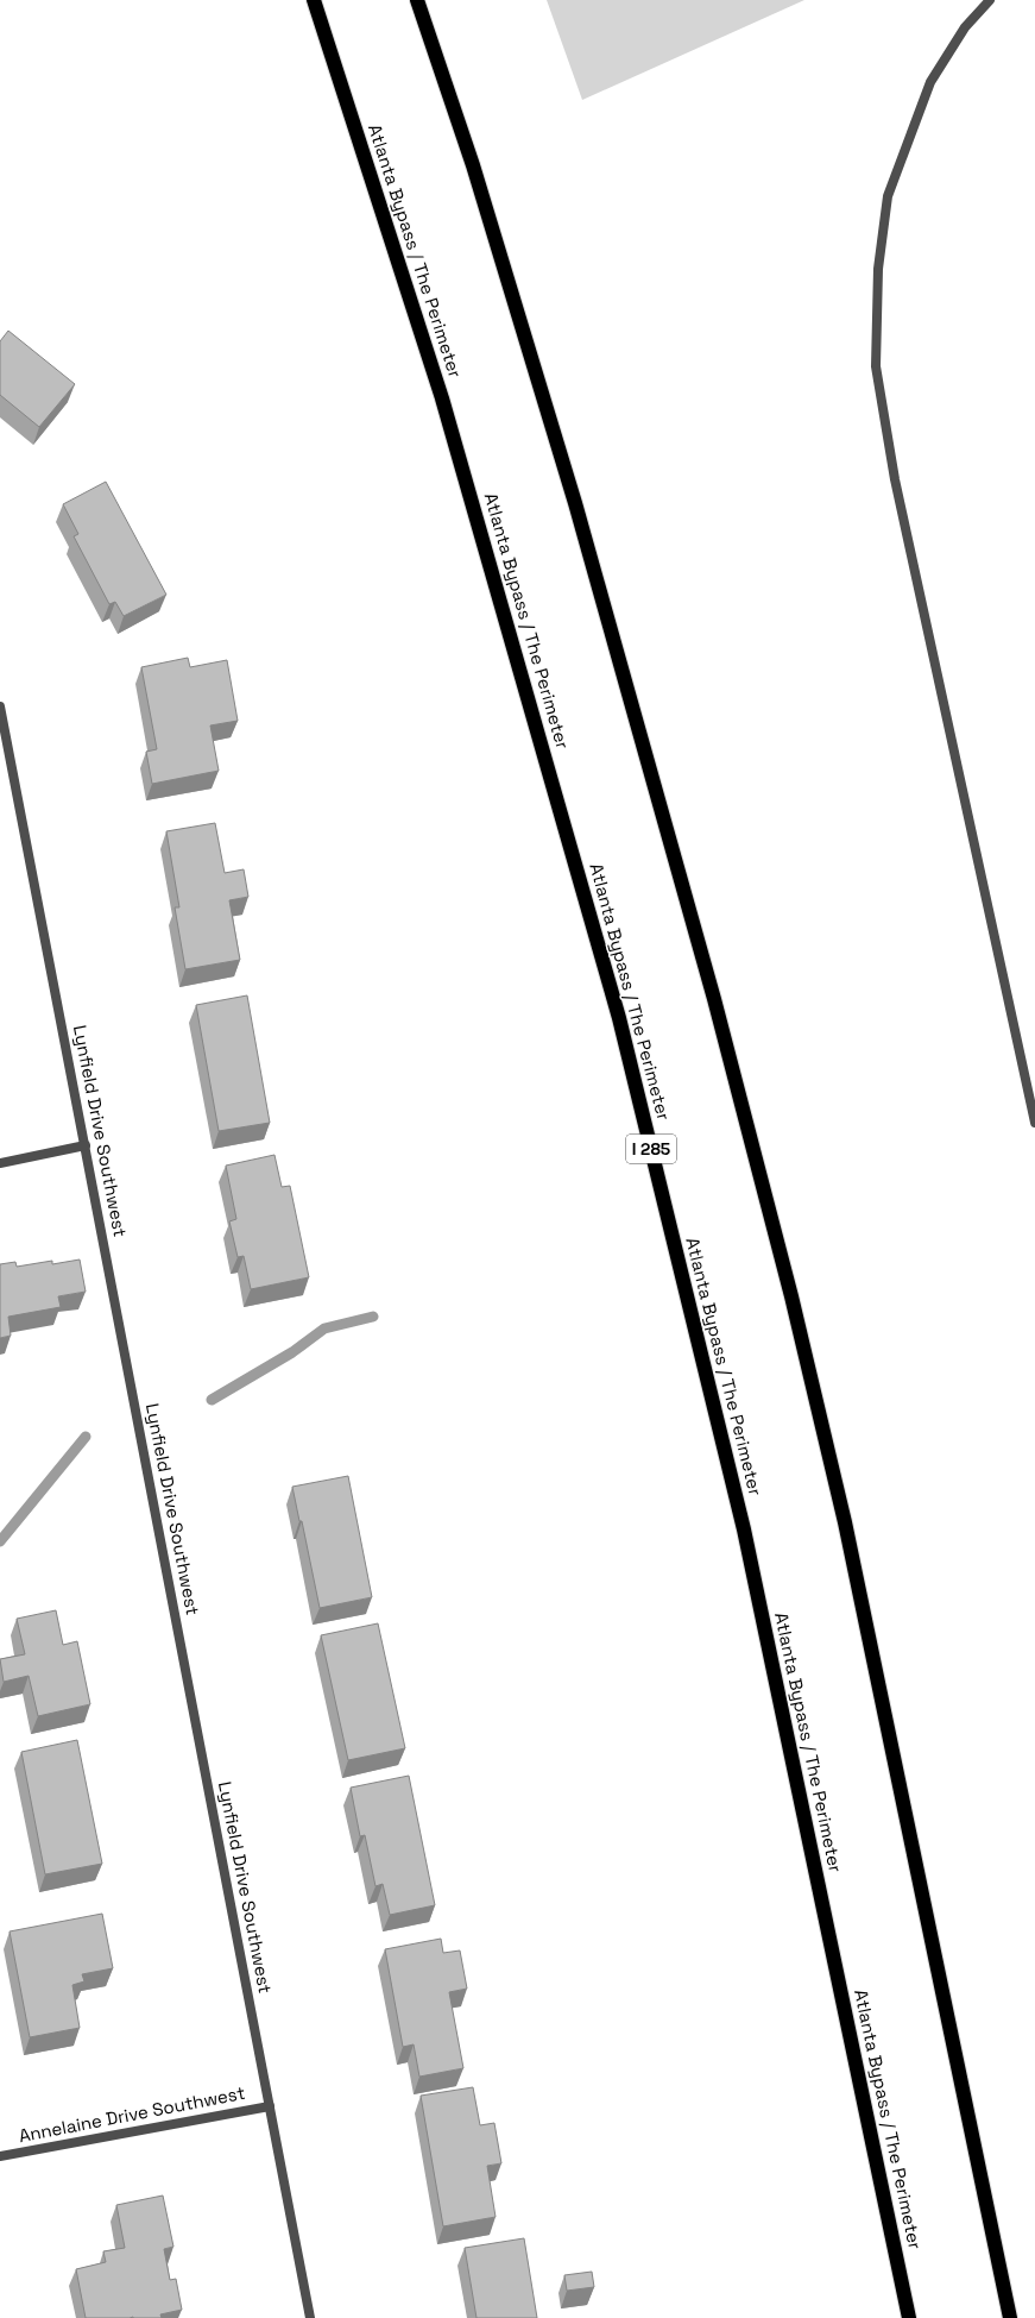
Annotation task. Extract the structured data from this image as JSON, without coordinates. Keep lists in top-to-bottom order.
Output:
{
  "streets": {
    "highway": ["Atlanta Bypass / The Perimeter", "I 285"],
    "street": ["Lynfield Drive Southwest", "Annelaine Drive Southwest"]
  },
  "crossings": [
    ["Lynfield Drive Southwest", "Annelaine Drive Southwest"]
  ]
}
